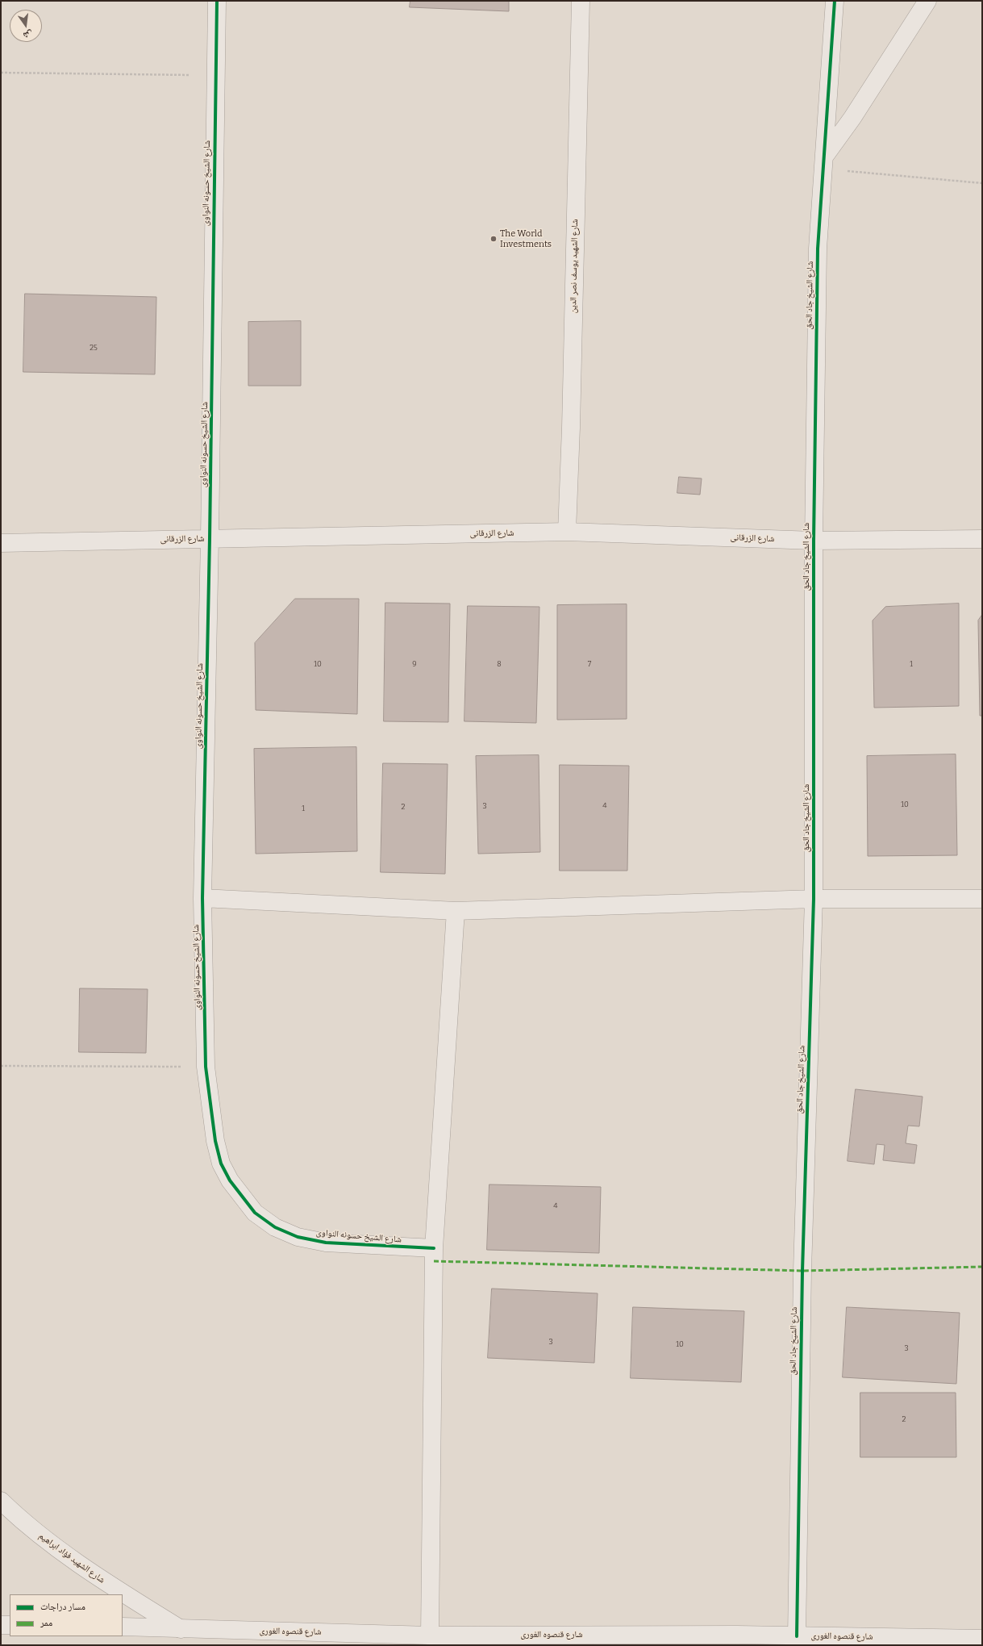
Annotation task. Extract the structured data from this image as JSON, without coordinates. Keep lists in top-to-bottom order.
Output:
{
  "streets": {
    "street": [
      "شارع الشيخ حسونه النواوى",
      "شارع الشهيد يوسف نصر الدين",
      "شارع الشيخ جاد الحق",
      "شارع الزرقانى",
      "شارع الشهيد فؤاد ابراهيم",
      "شارع قنصوه الغورى"
    ]
  },
  "crossings": [
    ["شارع الشيخ حسونه النواوى", "شارع الزرقانى"],
    ["شارع الشهيد يوسف نصر الدين", "شارع الزرقانى"],
    ["شارع الشيخ جاد الحق", "شارع الزرقانى"],
    ["شارع الشيخ جاد الحق", "شارع قنصوه الغورى"],
    ["شارع الشهيد فؤاد ابراهيم", "شارع قنصوه الغورى"]
  ],
  "places": ["The World Investments"],
  "house_numbers": [
    "25",
    "10",
    "9",
    "8",
    "7",
    "1",
    "10",
    "4",
    "3",
    "2",
    "1",
    "4",
    "3",
    "10",
    "3",
    "2"
  ],
  "legend": ["مسار دراجات", "ممر"],
  "north": "bottom"
}
